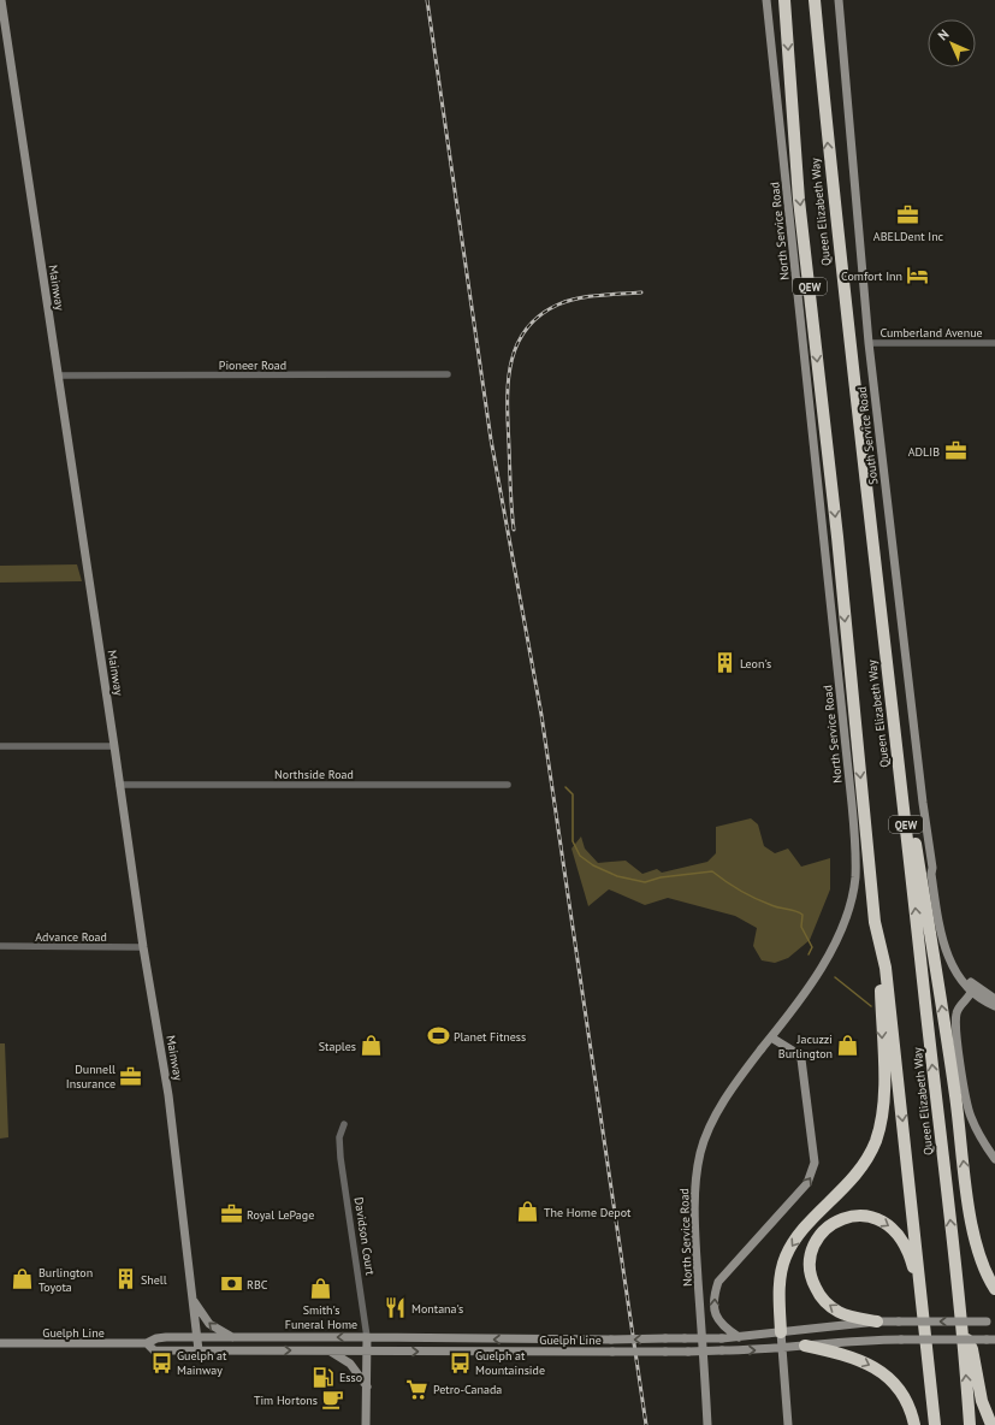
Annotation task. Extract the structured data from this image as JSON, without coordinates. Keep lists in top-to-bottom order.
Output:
{
  "streets": {
    "highway": ["Queen Elizabeth Way", "QEW"],
    "street": [
      "North Service Road",
      "Mainway",
      "Cumberland Avenue",
      "Pioneer Road",
      "South Service Road",
      "Northside Road",
      "Advance Road",
      "Davidson Court",
      "Guelph Line"
    ]
  },
  "crossings": [
    ["Mainway", "Pioneer Road"],
    ["Mainway", "Northside Road"],
    ["Mainway", "Advance Road"],
    ["Mainway", "Guelph Line"],
    ["Cumberland Avenue", "South Service Road"],
    ["Davidson Court", "Guelph Line"]
  ],
  "places": {
    "office": [
      "ABELDent Inc",
      "ADLIB",
      "Dunnell Insurance",
      "Royal LePage"
    ],
    "hotel": ["Comfort Inn"],
    "building": ["Leon's", "Shell"],
    "sports": ["Planet Fitness"],
    "shop": [
      "Staples",
      "Jacuzzi Burlington",
      "The Home Depot",
      "Burlington Toyota",
      "Smith's Funeral Home"
    ],
    "bank": ["RBC"],
    "restaurant": ["Montana's"],
    "bus stop": ["Guelph at Mainway", "Guelph at Mountainside"],
    "fuel station": ["Esso"],
    "supermarket": ["Petro-Canada"],
    "cafe": ["Tim Hortons"]
  },
  "north": "top left"
}
